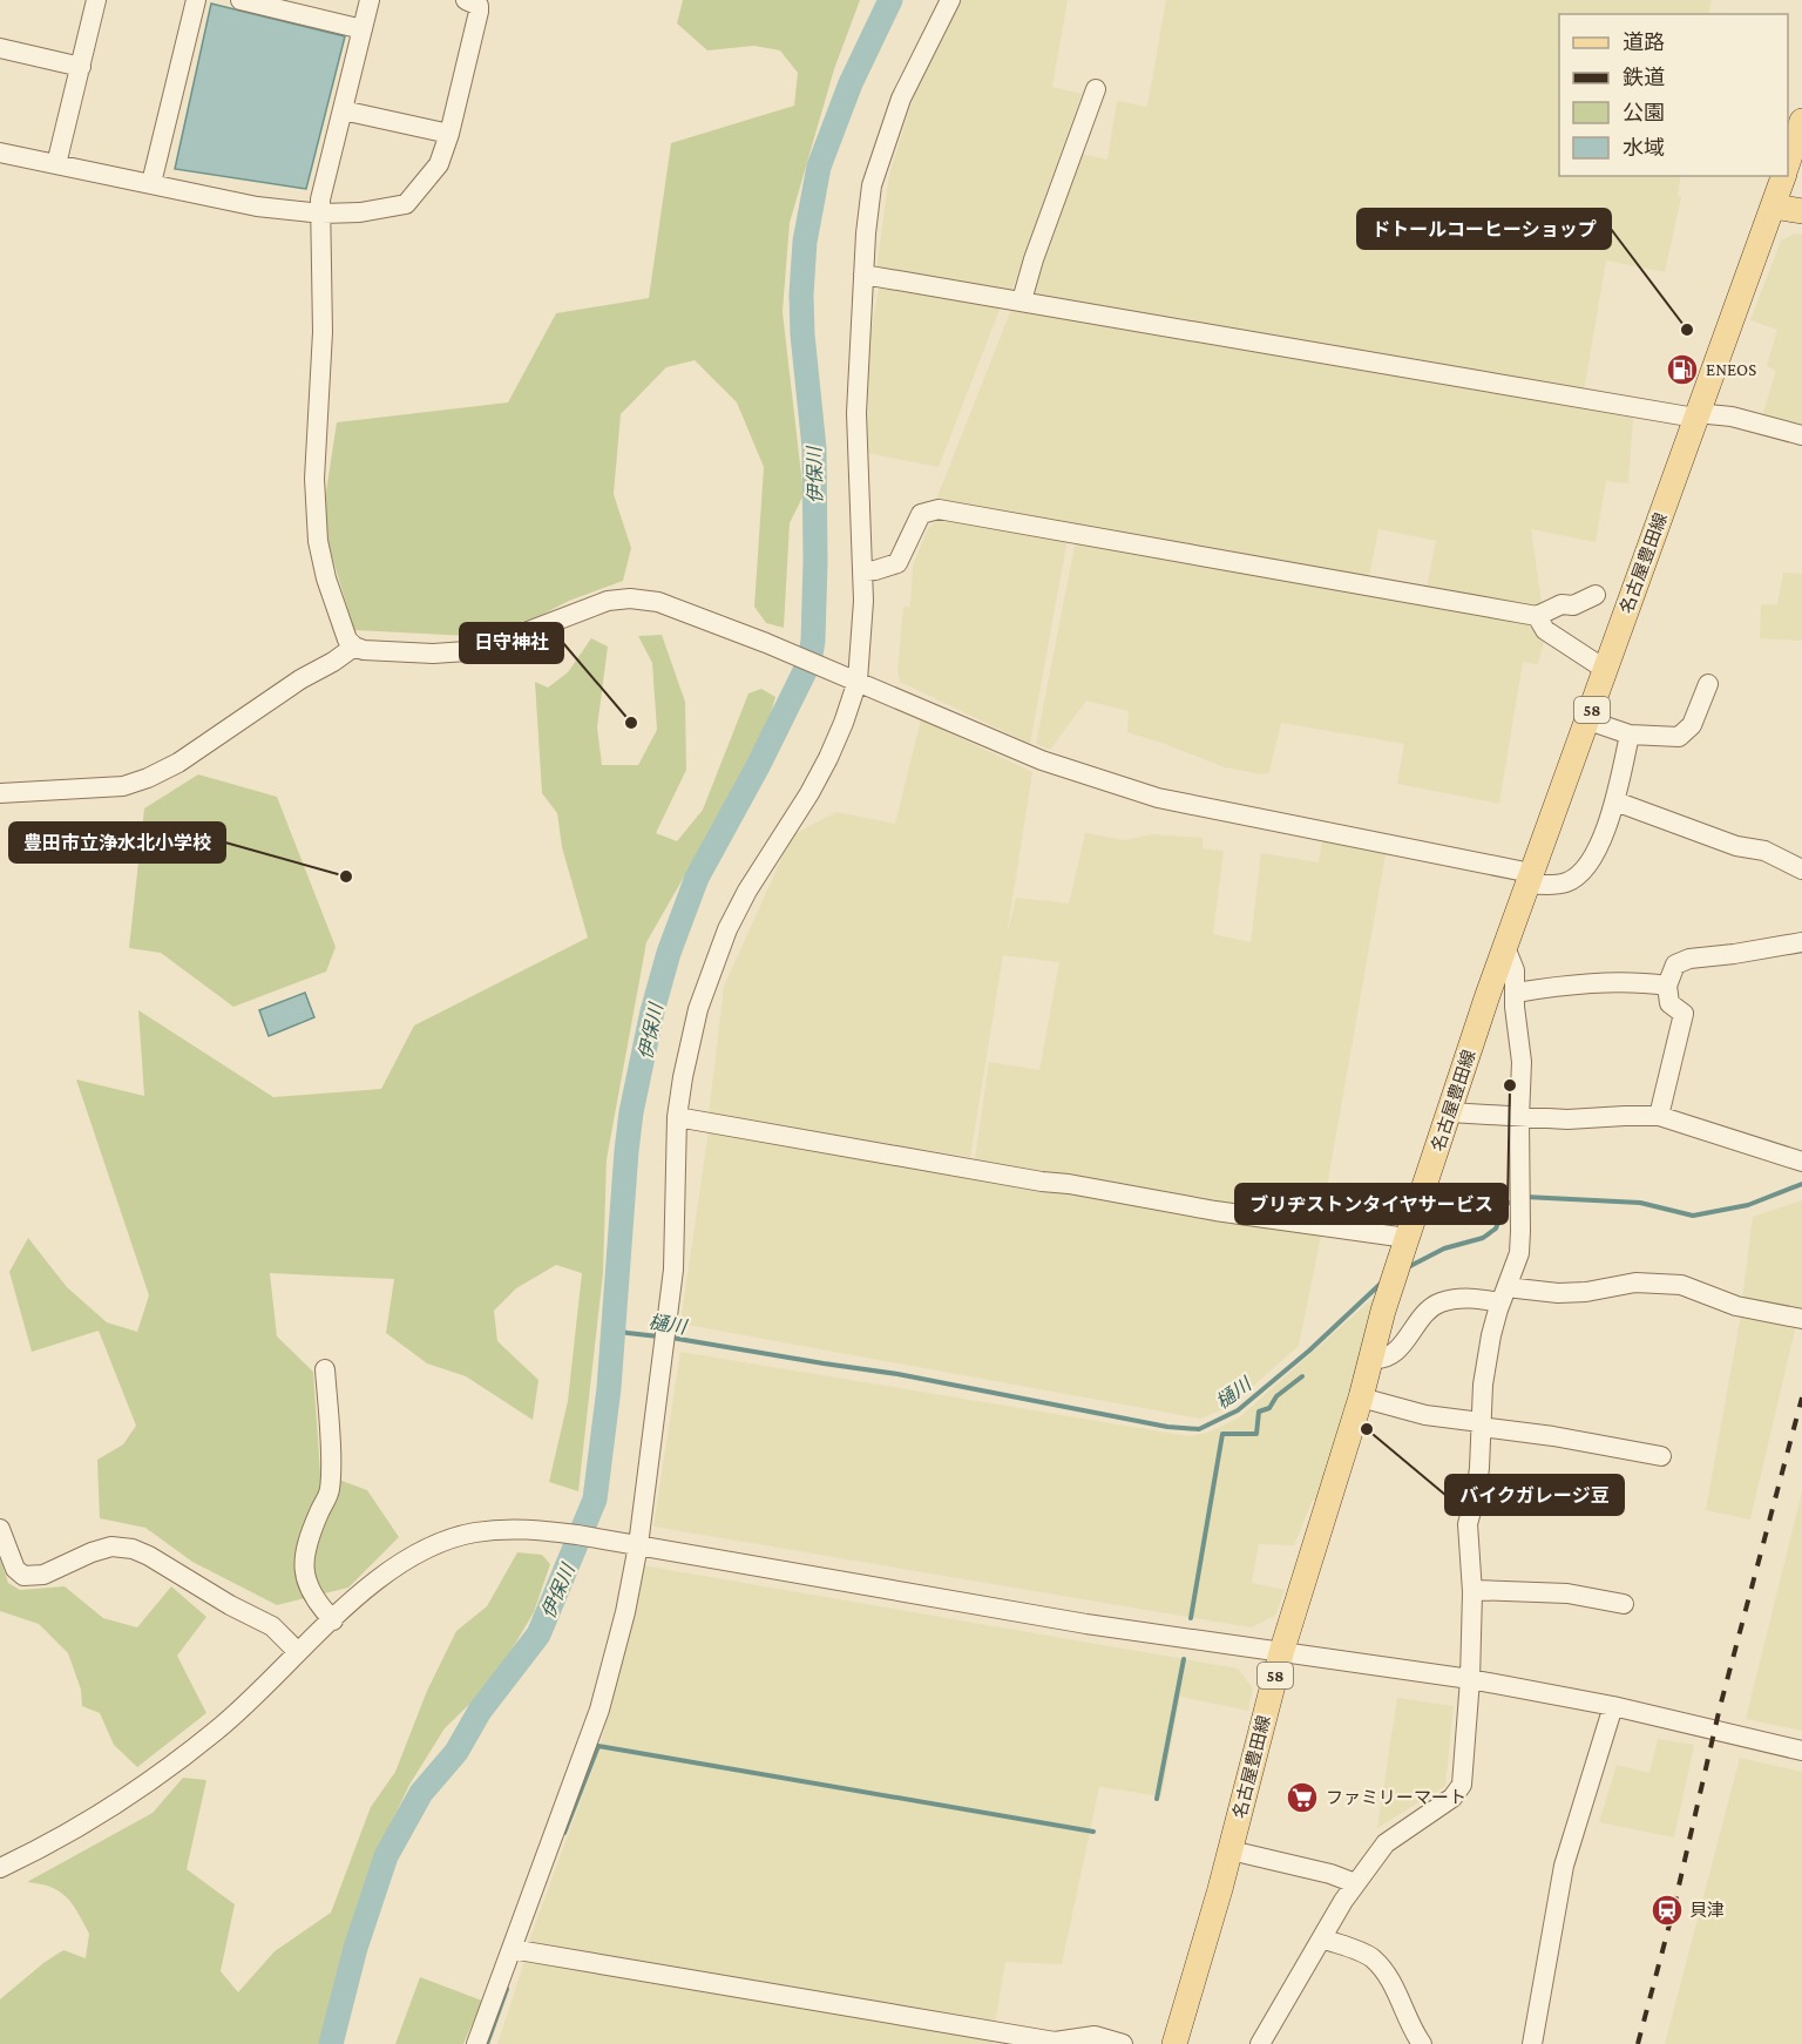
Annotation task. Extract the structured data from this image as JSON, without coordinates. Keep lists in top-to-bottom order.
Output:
{
  "streets": {
    "main road": ["名古屋豊田線", "58"]
  },
  "water": ["伊保川", "樋川"],
  "places": {
    "other": [
      "ドトールコーヒーショップ",
      "日守神社",
      "豊田市立浄水北小学校",
      "ブリヂストンタイヤサービス",
      "バイクガレージ豆"
    ],
    "fuel station": ["ENEOS"],
    "supermarket": ["ファミリーマート"],
    "station": ["貝津"]
  },
  "legend": [
    "道路",
    "鉄道",
    "公園",
    "水域"
  ]
}
